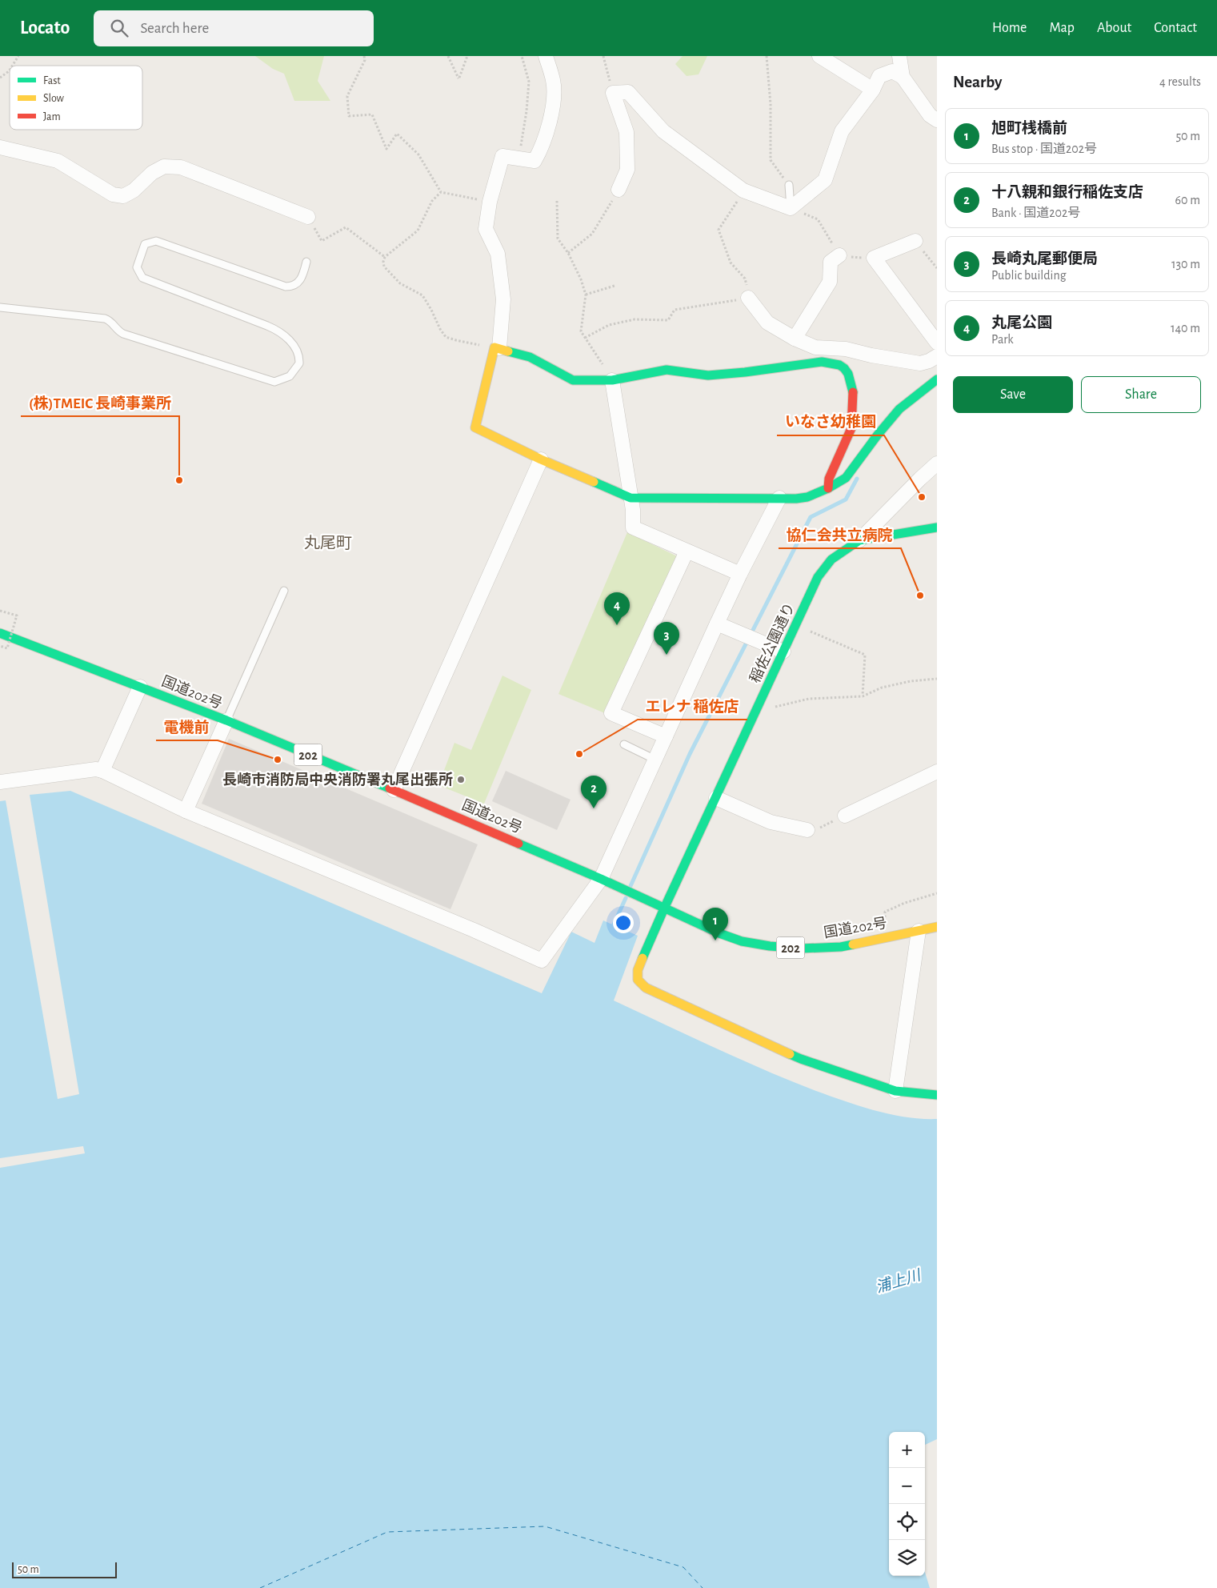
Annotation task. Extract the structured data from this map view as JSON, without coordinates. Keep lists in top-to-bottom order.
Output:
{
  "streets": {
    "main road": ["稲佐公園通り", "国道202号", "202"]
  },
  "crossings": [
    ["稲佐公園通り", "国道202号"]
  ],
  "districts": ["丸尾町"],
  "water": ["浦上川"],
  "places": [
    "(株)TMEIC 長崎事業所",
    "いなさ幼稚園",
    "協仁会共立病院",
    "エレナ 稲佐店",
    "電機前",
    "長崎市消防局中央消防署丸尾出張所"
  ],
  "legend": ["Fast", "Slow", "Jam"],
  "scale_bar": "50 m",
  "page": {
    "header": "Locato",
    "search": "Search here",
    "nav": [
      "Home",
      "Map",
      "About",
      "Contact"
    ],
    "heading": ["Nearby", "4 results"],
    "list": [
      {
        "mark": "1",
        "name": "旭町桟橋前",
        "note": "Bus stop · 国道202号",
        "value": "50 m"
      },
      {
        "mark": "2",
        "name": "十八親和銀行稲佐支店",
        "note": "Bank · 国道202号",
        "value": "60 m"
      },
      {
        "mark": "3",
        "name": "長崎丸尾郵便局",
        "note": "Public building",
        "value": "130 m"
      },
      {
        "mark": "4",
        "name": "丸尾公園",
        "note": "Park",
        "value": "140 m"
      }
    ],
    "buttons": ["Save", "Share"],
    "pins": [
      "4",
      "3",
      "2",
      "1"
    ],
    "map_buttons": ["+", "−"],
    "scale": "50 m"
  }
}
